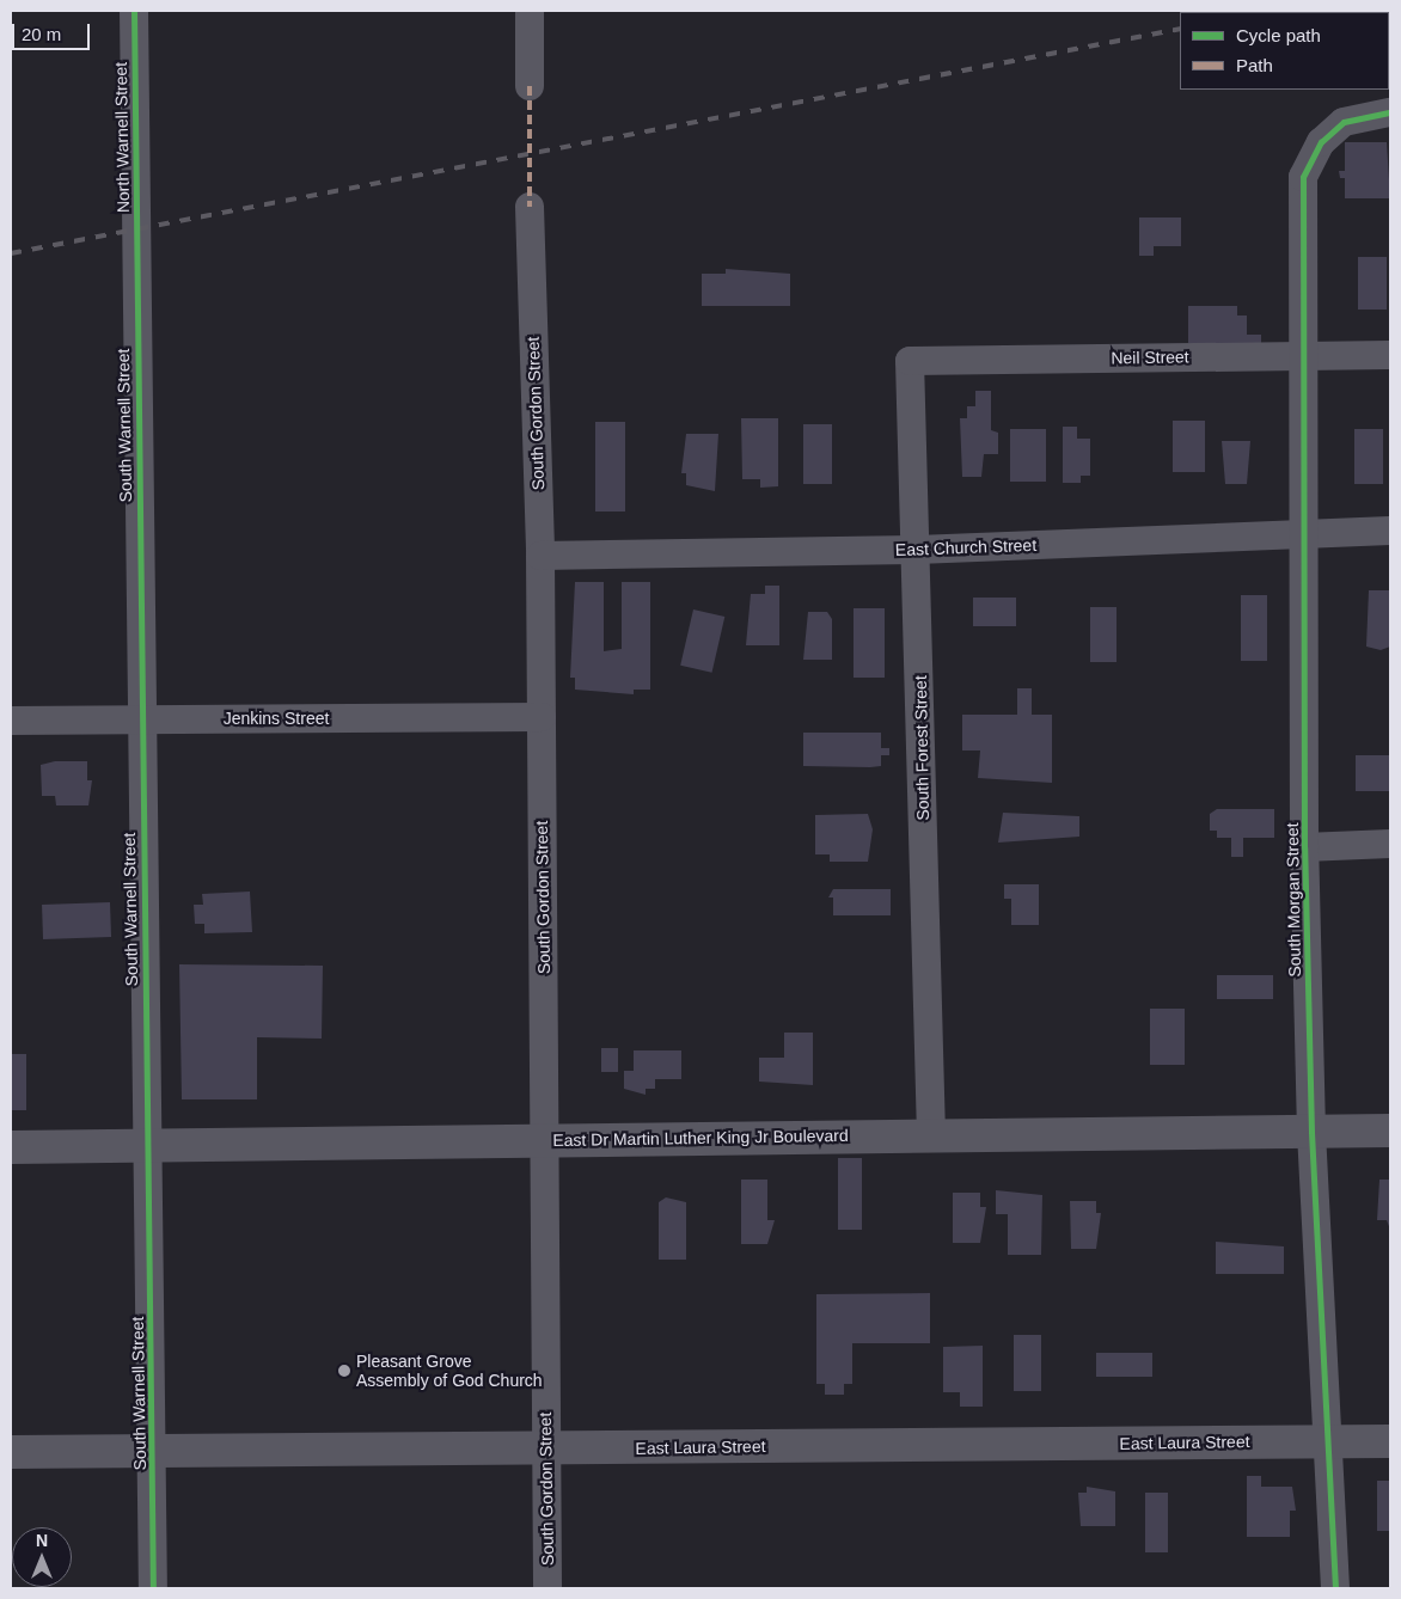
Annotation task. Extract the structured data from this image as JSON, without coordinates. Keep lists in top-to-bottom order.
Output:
{
  "streets": {
    "street": [
      "North Warnell Street",
      "Neil Street",
      "South Gordon Street",
      "South Warnell Street",
      "East Church Street",
      "Jenkins Street",
      "South Forest Street",
      "South Morgan Street",
      "East Dr Martin Luther King Jr Boulevard",
      "East Laura Street"
    ]
  },
  "crossings": [
    ["North Warnell Street", "South Warnell Street"],
    ["Neil Street", "South Forest Street"],
    ["Neil Street", "South Morgan Street"],
    ["South Gordon Street", "East Church Street"],
    ["South Gordon Street", "Jenkins Street"],
    ["South Gordon Street", "East Dr Martin Luther King Jr Boulevard"],
    ["South Gordon Street", "East Laura Street"],
    ["South Warnell Street", "Jenkins Street"],
    ["South Warnell Street", "East Dr Martin Luther King Jr Boulevard"],
    ["South Warnell Street", "East Laura Street"],
    ["East Church Street", "South Forest Street"],
    ["East Church Street", "South Morgan Street"],
    ["South Forest Street", "East Dr Martin Luther King Jr Boulevard"],
    ["South Morgan Street", "East Dr Martin Luther King Jr Boulevard"],
    ["South Morgan Street", "East Laura Street"]
  ],
  "places": ["Pleasant Grove Assembly of God Church"],
  "legend": ["Cycle path", "Path"],
  "scale_bar": "20 m",
  "north": "top"
}
